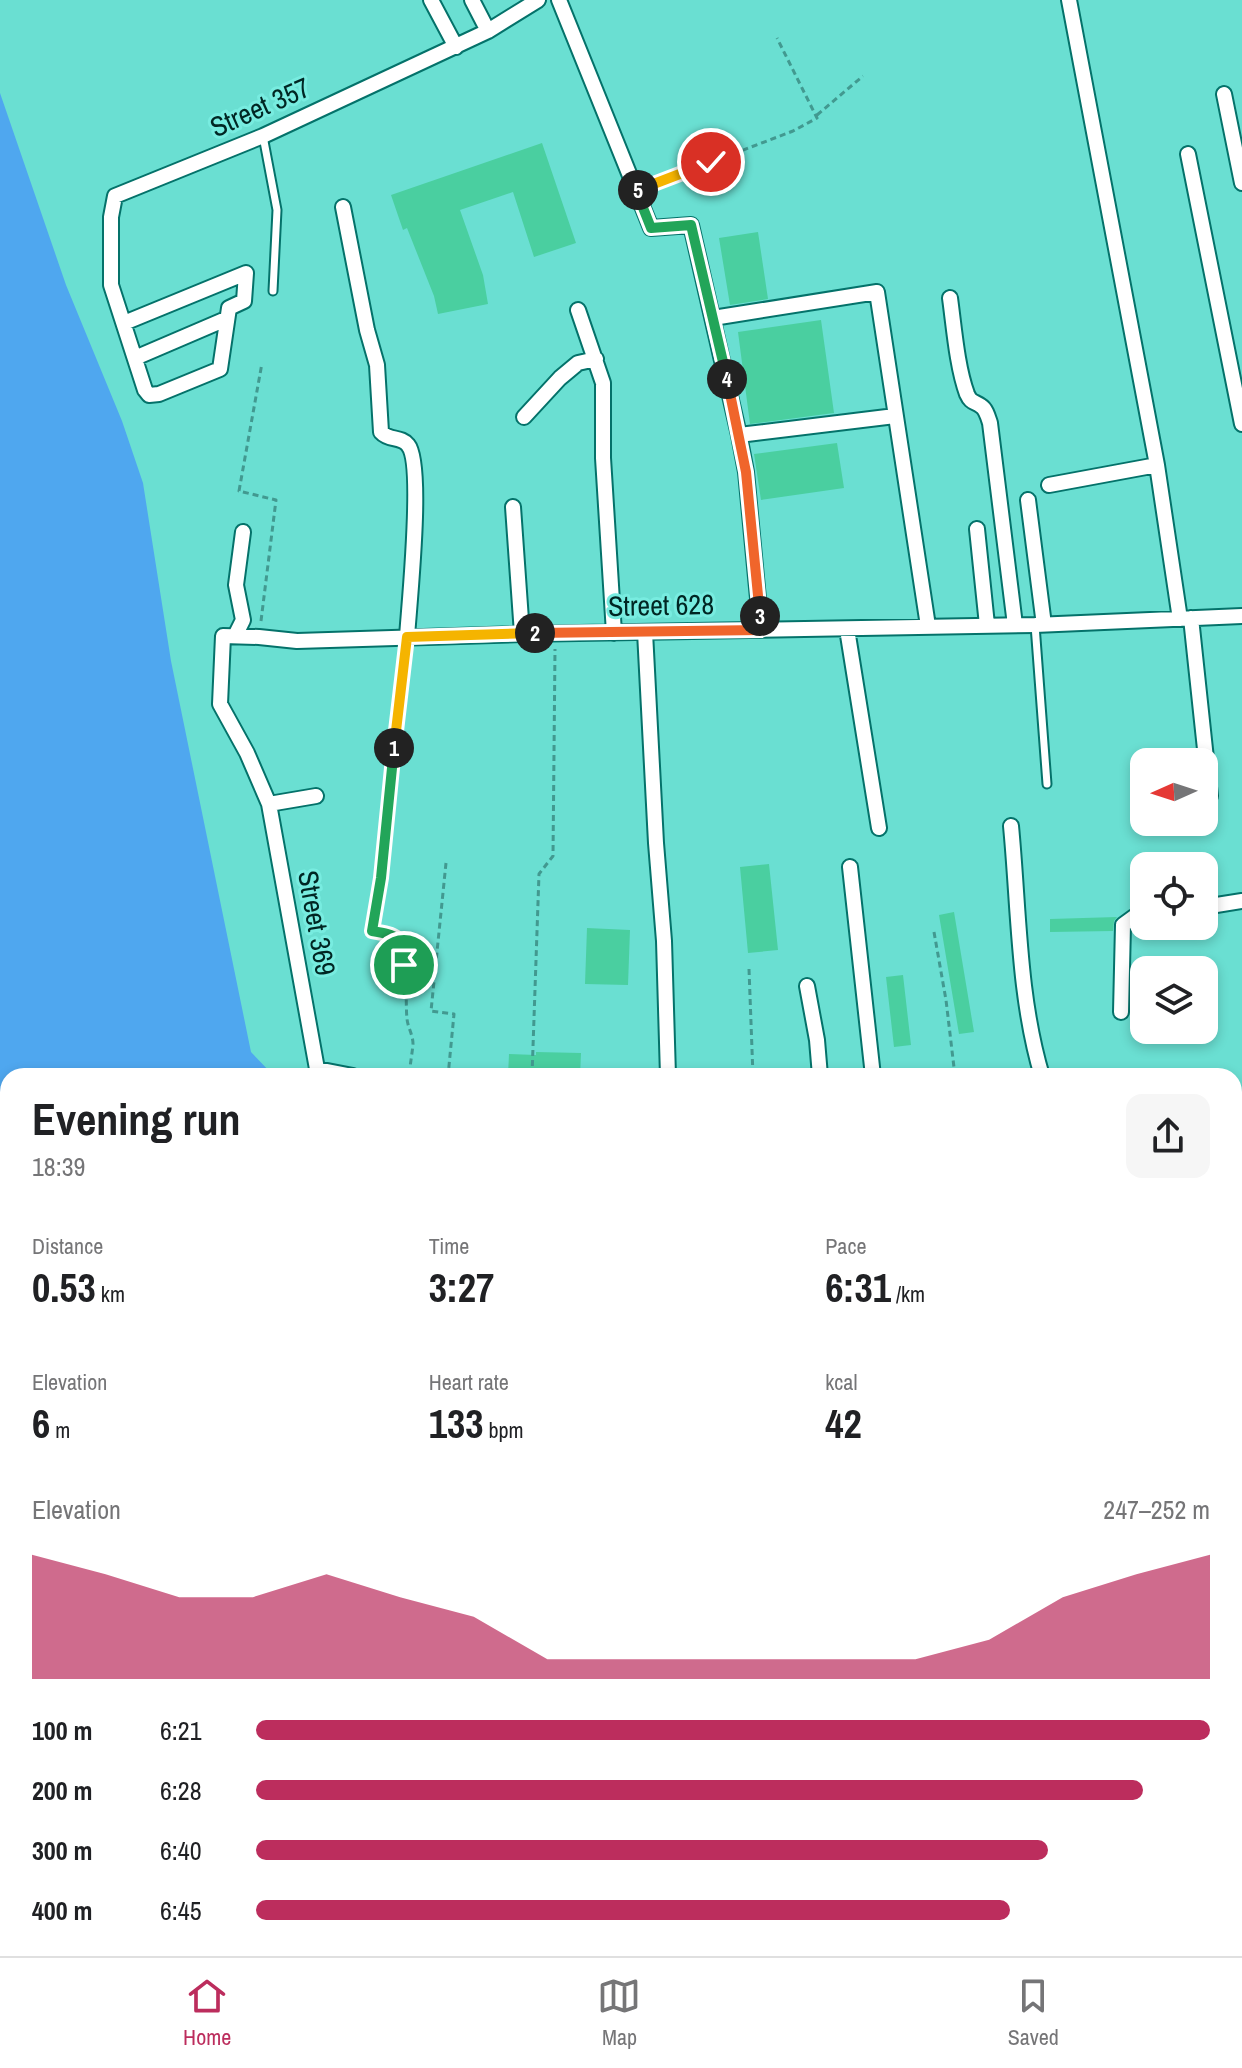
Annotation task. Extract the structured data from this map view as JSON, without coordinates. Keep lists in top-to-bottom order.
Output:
{
  "streets": {
    "street": ["Street 357", "Street 628", "Street 369"]
  },
  "crossings": [
    ["Street 628", "Street 369"]
  ],
  "north": "left",
  "page": {
    "pins": [
      "5",
      "4",
      "3",
      "2",
      "1"
    ],
    "heading": ["Evening run", "18:39"],
    "stats": [
      ["Distance", "0.53 km"],
      ["Time", "3:27"],
      ["Pace", "6:31 /km"],
      ["Elevation", "6 m"],
      ["Heart rate", "133 bpm"],
      ["kcal", "42"]
    ],
    "chart": ["Elevation", "247–252 m"],
    "list": [
      {
        "name": "100 m",
        "note": "6:21"
      },
      {
        "name": "200 m",
        "note": "6:28"
      },
      {
        "name": "300 m",
        "note": "6:40"
      },
      {
        "name": "400 m",
        "note": "6:45"
      }
    ],
    "tabs": ["Home", "Map", "Saved"]
  }
}
